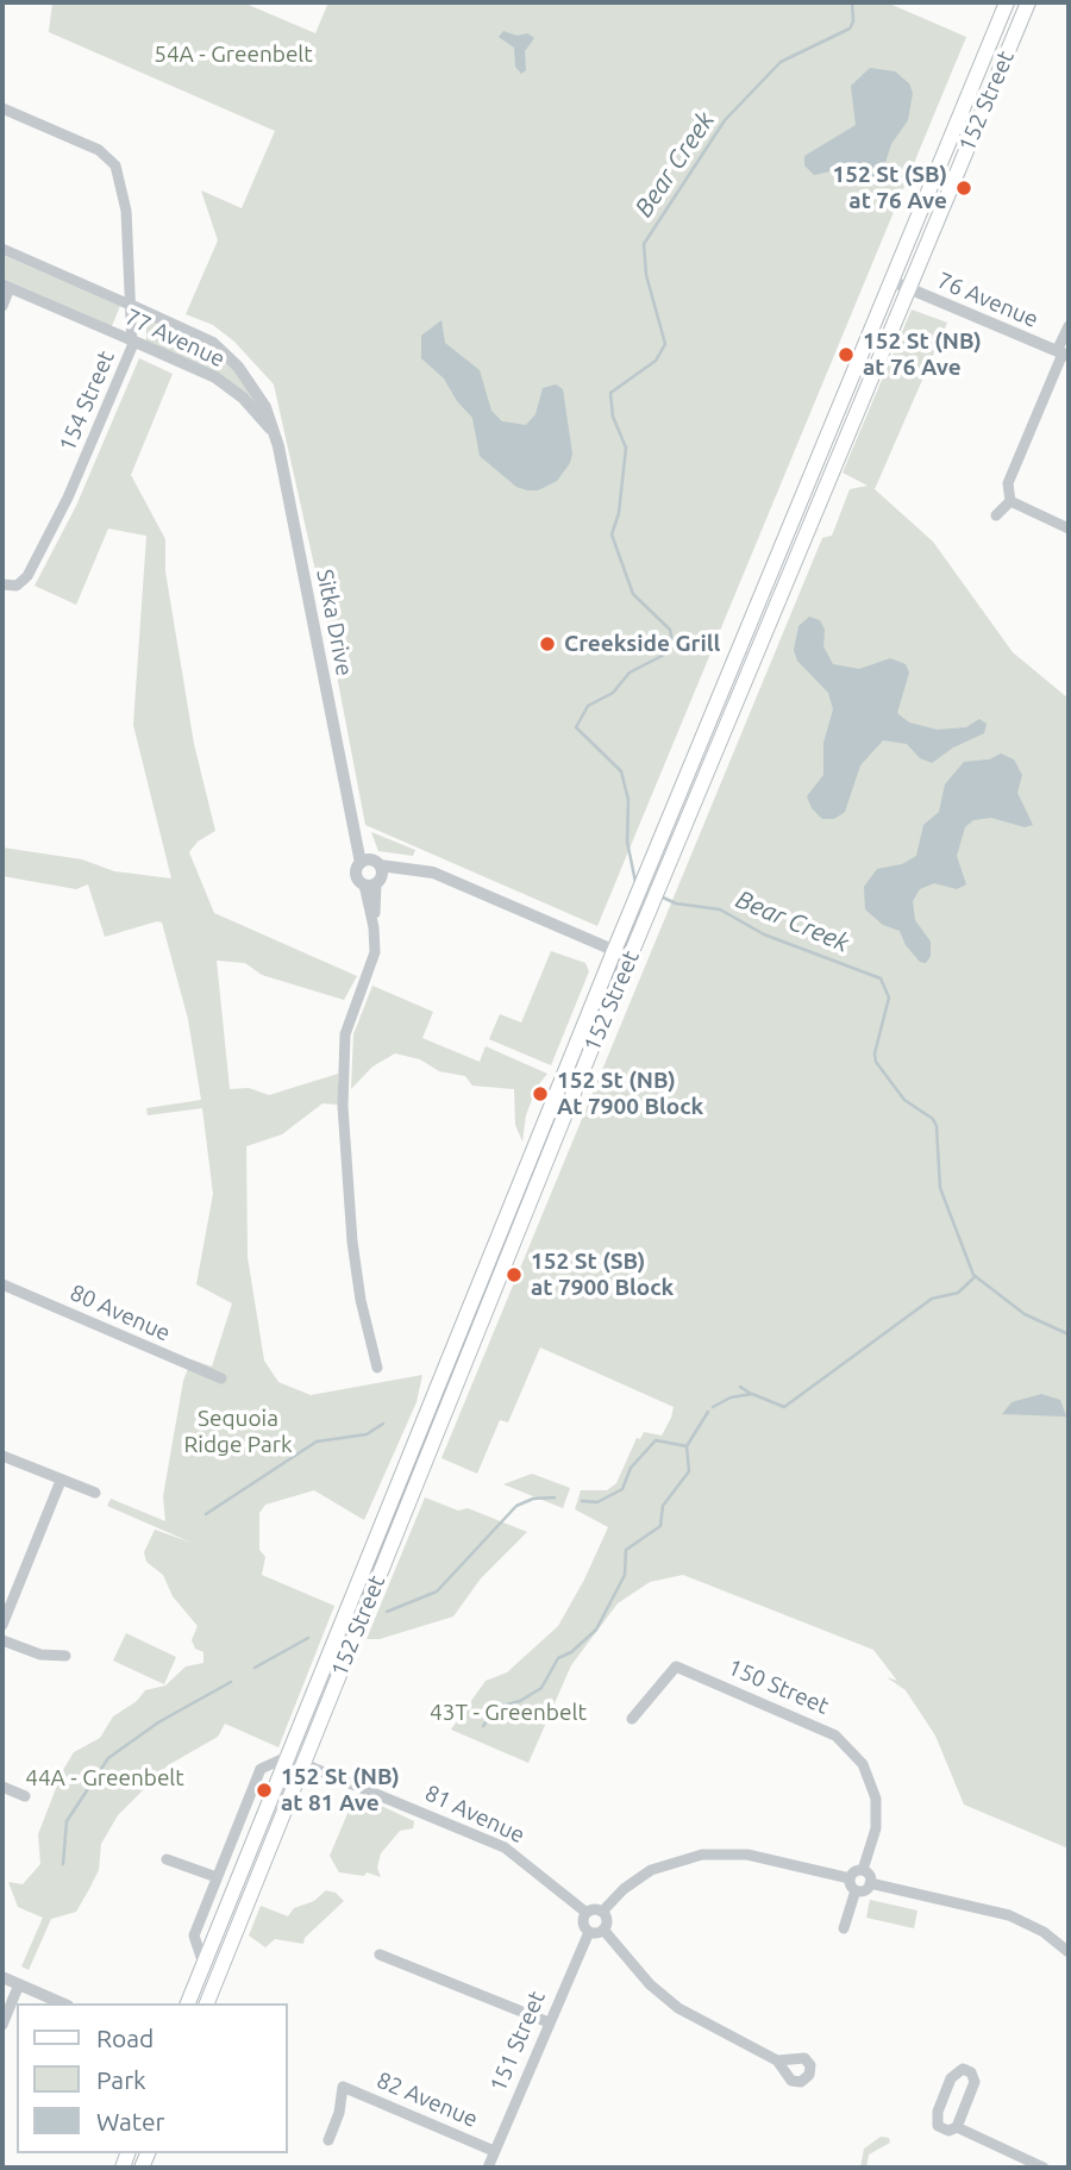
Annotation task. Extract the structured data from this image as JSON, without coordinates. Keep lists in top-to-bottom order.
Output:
{
  "streets": {
    "main road": ["152 Street"],
    "street": [
      "76 Avenue",
      "77 Avenue",
      "154 Street",
      "Sitka Drive",
      "80 Avenue",
      "150 Street",
      "81 Avenue",
      "151 Street",
      "82 Avenue"
    ]
  },
  "crossings": [
    ["152 Street", "76 Avenue"],
    ["152 Street", "81 Avenue"],
    ["77 Avenue", "154 Street"],
    ["77 Avenue", "Sitka Drive"],
    ["81 Avenue", "151 Street"],
    ["151 Street", "82 Avenue"]
  ],
  "water": ["Bear Creek"],
  "parks": [
    "54A - Greenbelt",
    "Sequoia Ridge Park",
    "43T - Greenbelt",
    "44A - Greenbelt"
  ],
  "places": [
    "152 St (SB) at 76 Ave",
    "152 St (NB) at 76 Ave",
    "Creekside Grill",
    "152 St (NB) At 7900 Block",
    "152 St (SB) at 7900 Block",
    "152 St (NB) at 81 Ave"
  ],
  "legend": ["Road", "Park", "Water"]
}
